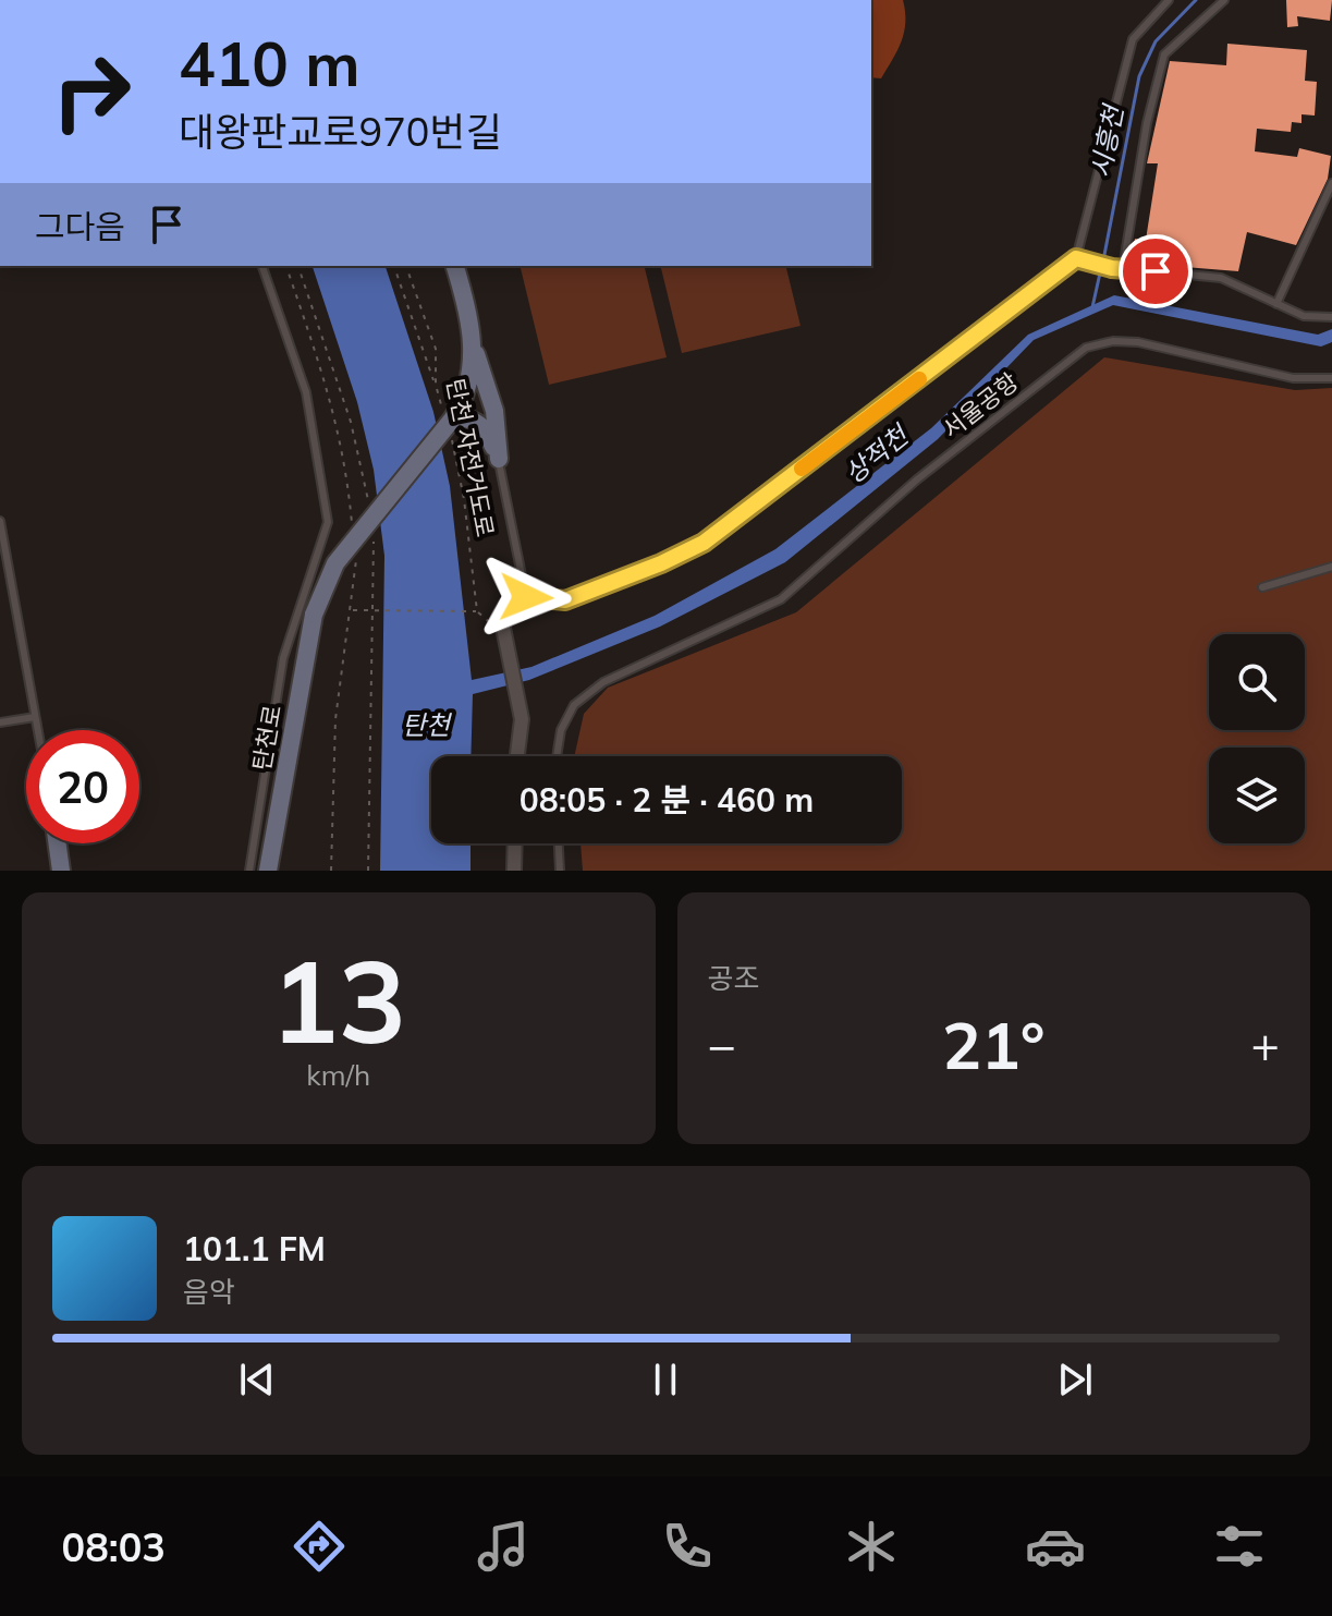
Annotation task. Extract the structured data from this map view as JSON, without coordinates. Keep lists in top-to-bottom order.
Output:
{
  "streets": {
    "main road": ["탄천로"],
    "lane": ["서울공항"],
    "path": ["탄천 자전거도로"]
  },
  "crossings": [
    ["탄천 자전거도로", "탄천로"]
  ],
  "water": ["시흥천", "상적천", "탄천"],
  "page": {
    "turn": ["410 m", "대왕판교로970번길"],
    "then": "그다음",
    "limit": "20",
    "trip": "08:05 · 2 분 · 460 m",
    "tile": [
      ["13", "km/h"],
      "공조"
    ],
    "heat": ["−", "21°", "+"],
    "song": ["101.1 FM", "음악"],
    "tabs": "08:03"
  }
}
